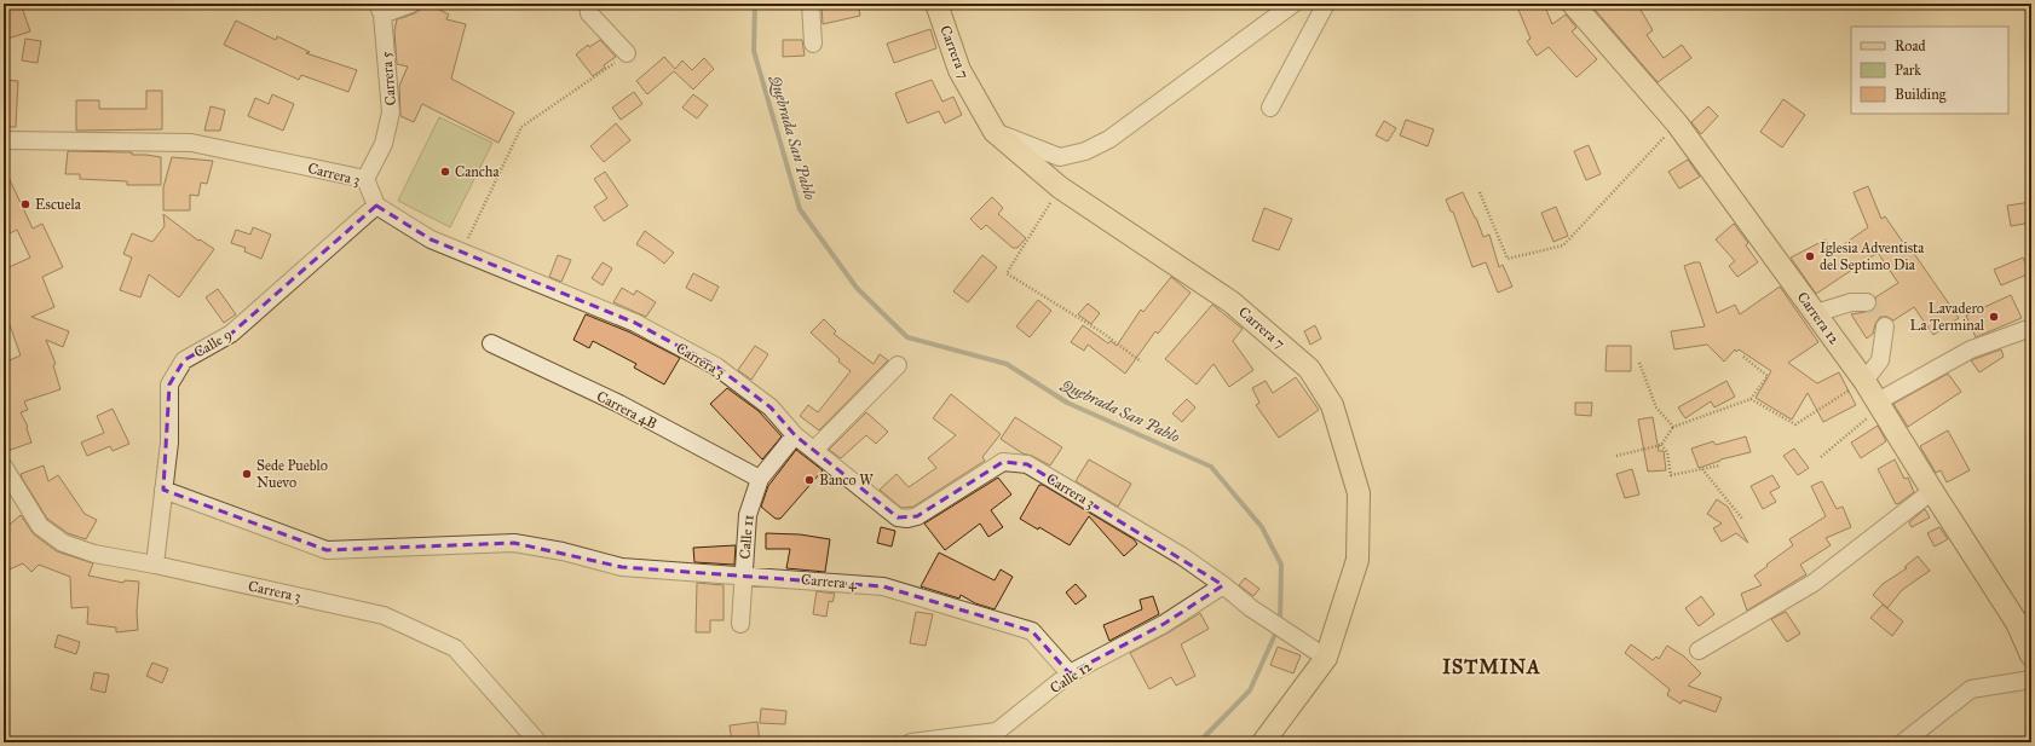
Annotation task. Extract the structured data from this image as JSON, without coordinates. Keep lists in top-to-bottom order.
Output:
{
  "streets": {
    "main road": ["Carrera 7", "Carrera 12"],
    "street": [
      "Carrera 5",
      "Carrera 3",
      "Calle 9",
      "Carrera 4B",
      "Calle 11",
      "Carrera 4",
      "Calle 12"
    ]
  },
  "crossings": [
    ["Carrera 7", "Carrera 3"],
    ["Carrera 5", "Carrera 3"],
    ["Carrera 3", "Calle 9"],
    ["Carrera 3", "Calle 11"],
    ["Carrera 3", "Calle 12"],
    ["Calle 9", "Carrera 4"],
    ["Carrera 4B", "Calle 11"],
    ["Calle 11", "Carrera 4"],
    ["Carrera 4", "Calle 12"]
  ],
  "districts": ["ISTMINA"],
  "water": ["Quebrada San Pablo"],
  "places": [
    "Cancha",
    "Escuela",
    "Iglesia Adventista del Septimo Dia",
    "Lavadero La Terminal",
    "Sede Pueblo Nuevo",
    "Banco W"
  ],
  "legend": ["Road", "Park", "Building"]
}
